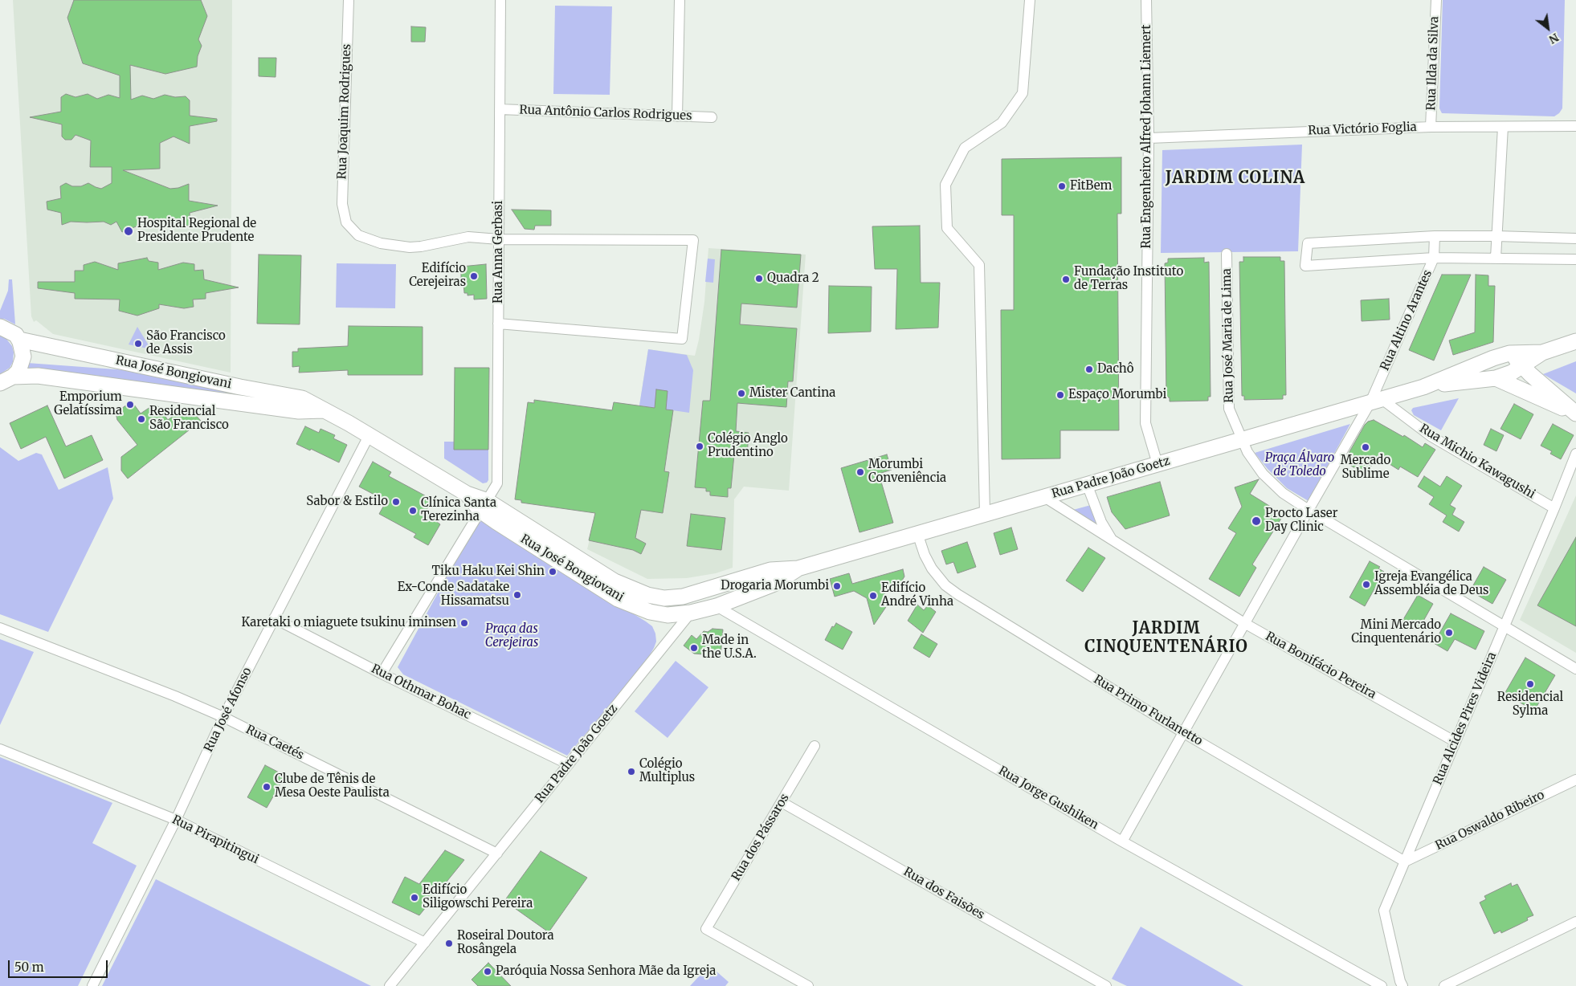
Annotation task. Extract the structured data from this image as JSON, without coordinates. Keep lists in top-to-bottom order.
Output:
{
  "streets": {
    "street": [
      "Rua Ilda da Silva",
      "Rua Joaquim Rodrigues",
      "Rua Antônio Carlos Rodrigues",
      "Rua Victório Foglia",
      "Rua Engenheiro Alfred Johann Liemert",
      "Rua Anna Gerbasi",
      "Rua Altino Arantes",
      "Rua José Maria de Lima",
      "Rua José Bongiovani",
      "Rua Michio Kawagushi",
      "Rua Padre João Goetz",
      "Rua Bonifácio Pereira",
      "Rua Othmar Bohac",
      "Rua José Afonso",
      "Rua Primo Furlanetto",
      "Rua Alcides Pires Videira",
      "Rua Caetés",
      "Rua Jorge Gushiken",
      "Rua Oswaldo Ribeiro",
      "Rua dos Pássaros",
      "Rua Pirapitingui",
      "Rua dos Faisões"
    ]
  },
  "crossings": [
    ["Rua Ilda da Silva", "Rua Victório Foglia"],
    ["Rua Joaquim Rodrigues", "Rua Anna Gerbasi"],
    ["Rua Antônio Carlos Rodrigues", "Rua Anna Gerbasi"],
    ["Rua Victório Foglia", "Rua Engenheiro Alfred Johann Liemert"],
    ["Rua Engenheiro Alfred Johann Liemert", "Rua Padre João Goetz"],
    ["Rua Anna Gerbasi", "Rua José Bongiovani"],
    ["Rua Anna Gerbasi", "Rua Othmar Bohac"],
    ["Rua Altino Arantes", "Rua José Maria de Lima"],
    ["Rua Altino Arantes", "Rua Michio Kawagushi"],
    ["Rua Altino Arantes", "Rua Padre João Goetz"],
    ["Rua Altino Arantes", "Rua Bonifácio Pereira"],
    ["Rua Altino Arantes", "Rua Primo Furlanetto"],
    ["Rua Altino Arantes", "Rua Jorge Gushiken"],
    ["Rua José Maria de Lima", "Rua Padre João Goetz"],
    ["Rua José Maria de Lima", "Rua Alcides Pires Videira"],
    ["Rua José Bongiovani", "Rua Padre João Goetz"],
    ["Rua José Bongiovani", "Rua José Afonso"],
    ["Rua Michio Kawagushi", "Rua Padre João Goetz"],
    ["Rua Michio Kawagushi", "Rua Alcides Pires Videira"],
    ["Rua Padre João Goetz", "Rua Bonifácio Pereira"],
    ["Rua Padre João Goetz", "Rua Othmar Bohac"],
    ["Rua Padre João Goetz", "Rua Primo Furlanetto"],
    ["Rua Padre João Goetz", "Rua Caetés"],
    ["Rua Padre João Goetz", "Rua Jorge Gushiken"],
    ["Rua Padre João Goetz", "Rua Pirapitingui"],
    ["Rua Bonifácio Pereira", "Rua Alcides Pires Videira"],
    ["Rua Othmar Bohac", "Rua José Afonso"],
    ["Rua José Afonso", "Rua Caetés"],
    ["Rua José Afonso", "Rua Pirapitingui"],
    ["Rua Primo Furlanetto", "Rua Alcides Pires Videira"],
    ["Rua Primo Furlanetto", "Rua Oswaldo Ribeiro"],
    ["Rua Alcides Pires Videira", "Rua Oswaldo Ribeiro"],
    ["Rua dos Pássaros", "Rua dos Faisões"]
  ],
  "districts": ["JARDIM COLINA", "JARDIM CINQUENTENÁRIO"],
  "parks": ["Praça Álvaro de Toledo", "Praça das Cerejeiras"],
  "places": [
    "FitBem",
    "Hospital Regional de Presidente Prudente",
    "Edifício Cerejeiras",
    "Quadra 2",
    "Fundação Instituto de Terras",
    "São Francisco de Assis",
    "Dachô",
    "Mister Cantina",
    "Espaço Morumbi",
    "Emporium Gelatíssima",
    "Residencial São Francisco",
    "Colégio Anglo Prudentino",
    "Mercado Sublime",
    "Morumbi Conveniência",
    "Sabor & Estilo",
    "Clínica Santa Terezinha",
    "Procto Laser Day Clinic",
    "Tiku Haku Kei Shin",
    "Igreja Evangélica Assembléia de Deus",
    "Drogaria Morumbi",
    "Ex-Conde Sadatake Hissamatsu",
    "Edifício André Vinha",
    "Karetaki o miaguete tsukinu iminsen",
    "Mini Mercado Cinquentenário",
    "Made in the U.S.A.",
    "Residencial Sylma",
    "Colégio Multiplus",
    "Clube de Tênis de Mesa Oeste Paulista",
    "Edifício Siligowschi Pereira",
    "Roseiral Doutora Rosângela",
    "Paróquia Nossa Senhora Mãe da Igreja"
  ],
  "scale_bar": "50 m",
  "north": "bottom right"
}
